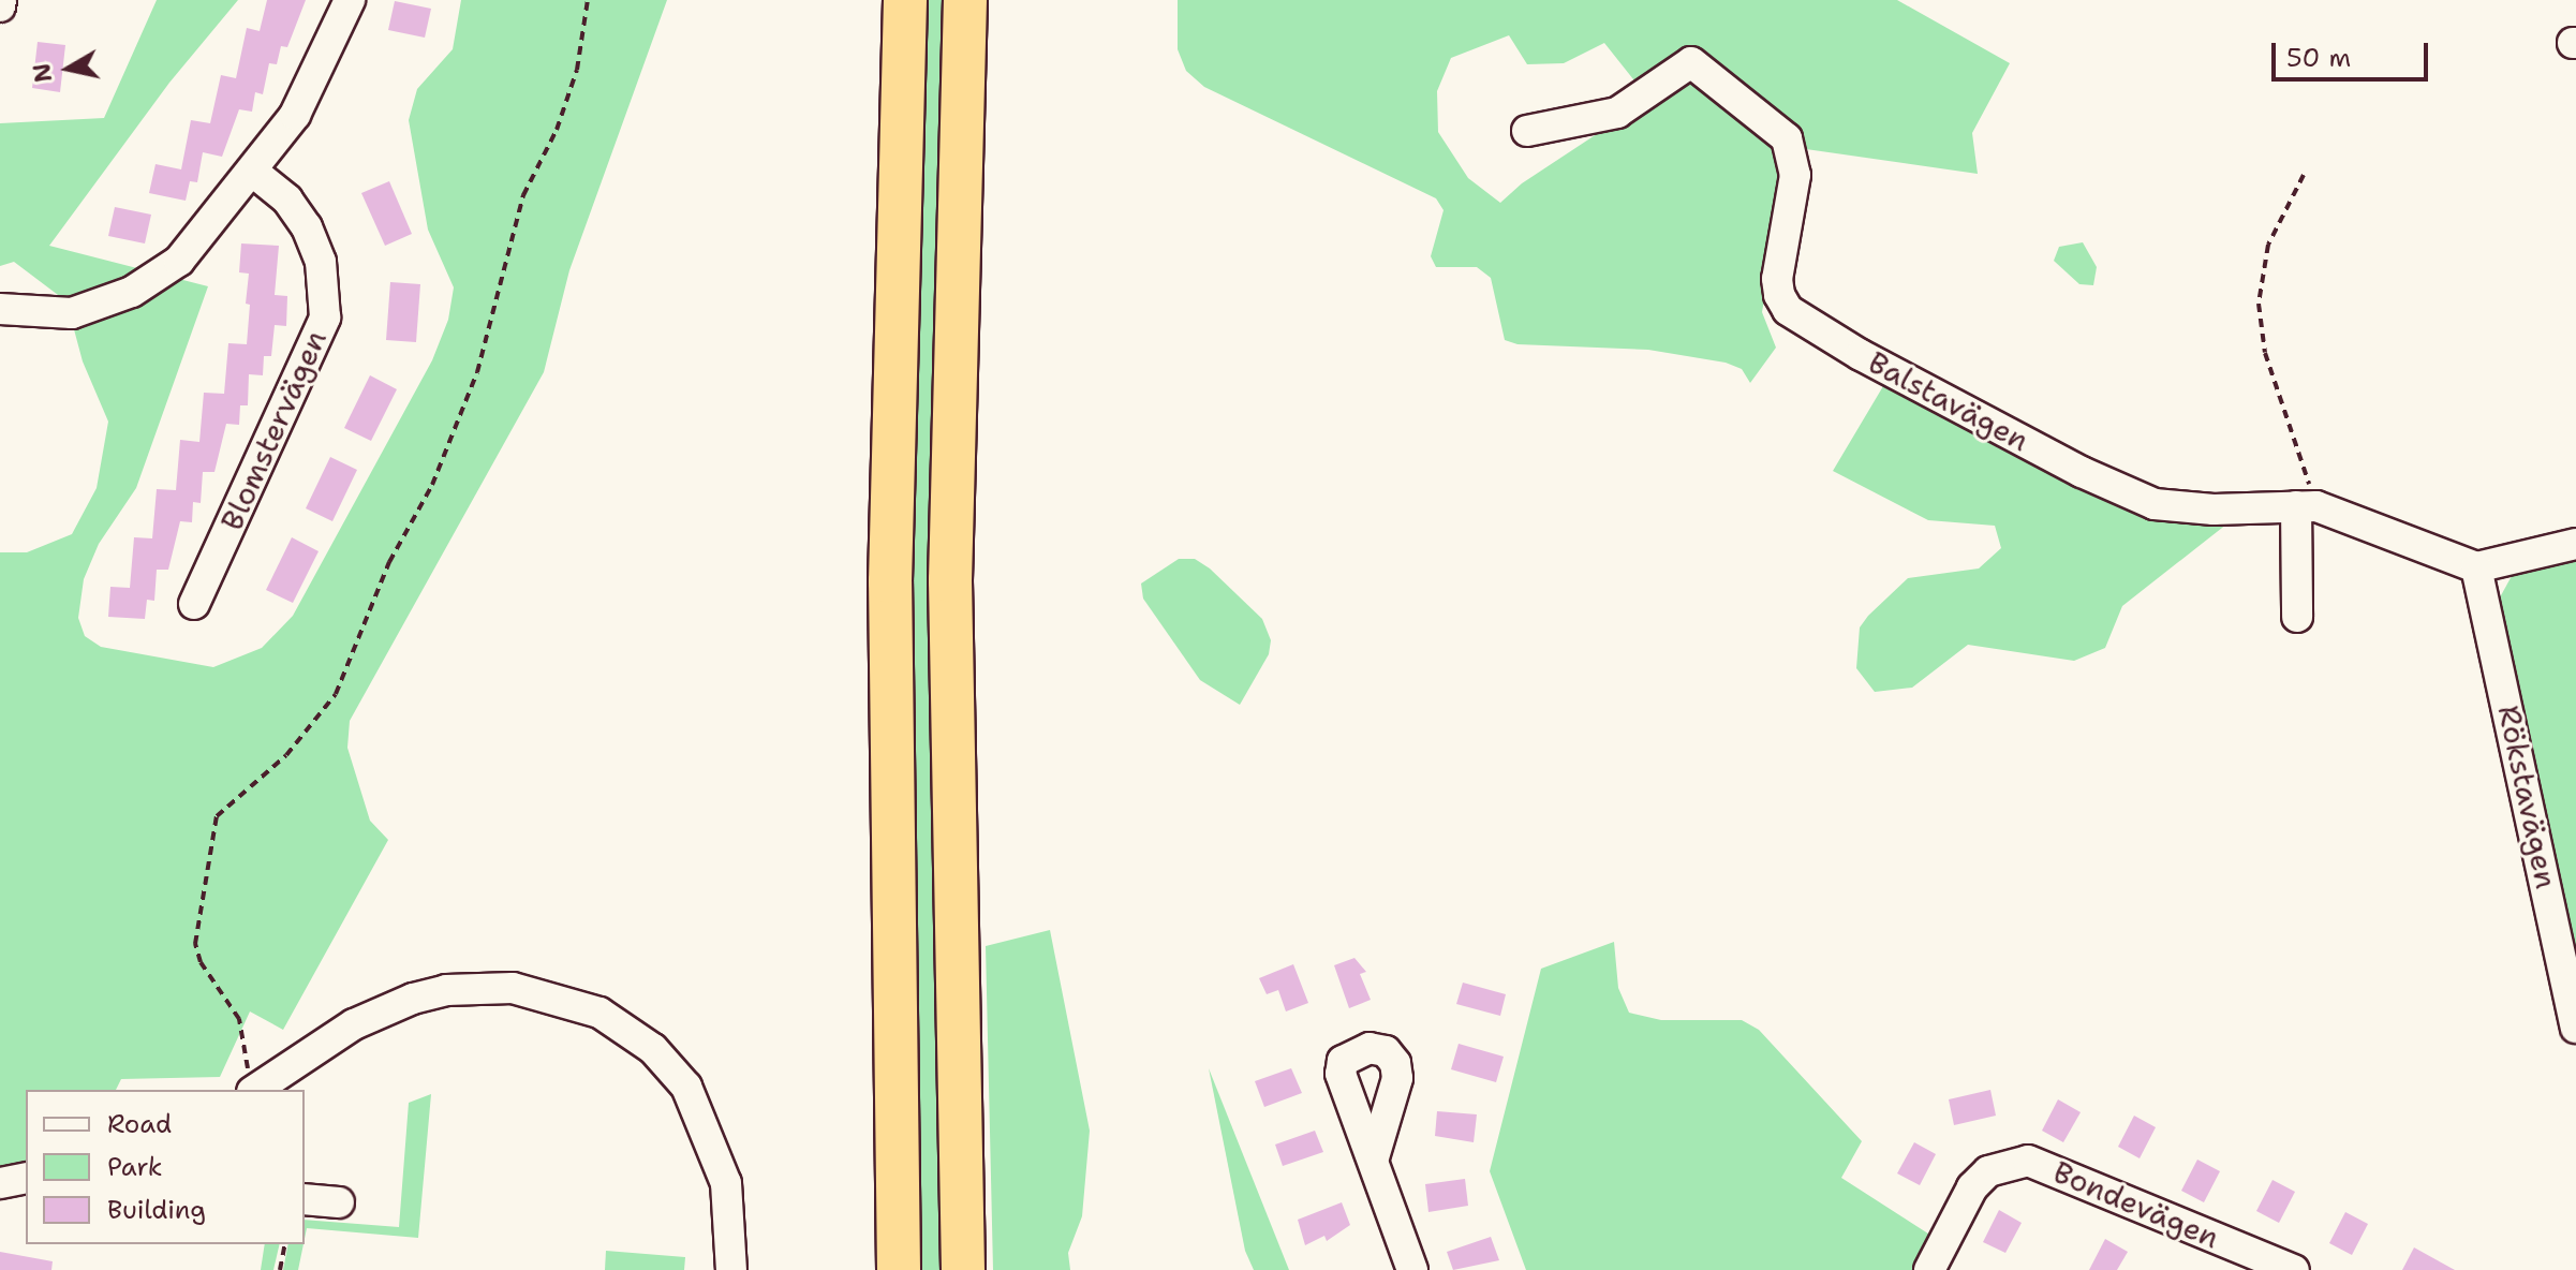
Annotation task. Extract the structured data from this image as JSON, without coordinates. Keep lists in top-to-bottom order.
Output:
{
  "streets": {
    "street": [
      "Balstavägen",
      "Blomstervägen",
      "Rökstavägen",
      "Bondevägen"
    ]
  },
  "crossings": [
    ["Balstavägen", "Rökstavägen"]
  ],
  "legend": ["Road", "Park", "Building"],
  "scale_bar": "50 m",
  "north": "left"
}
